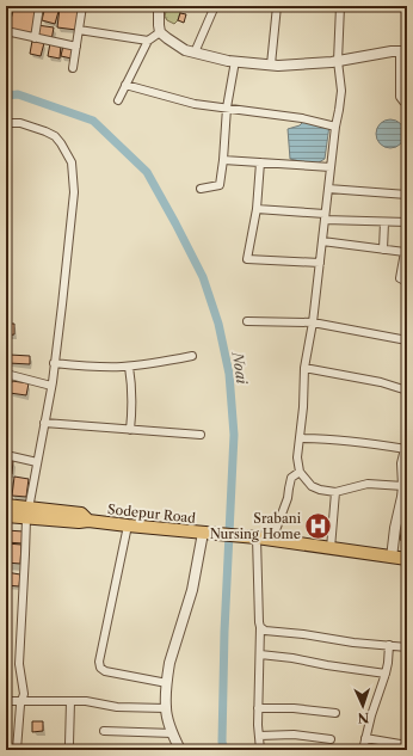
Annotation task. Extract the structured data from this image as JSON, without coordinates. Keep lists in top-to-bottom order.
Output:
{
  "streets": {
    "main road": ["Sodepur Road"]
  },
  "water": ["Noai"],
  "places": {
    "hospital": ["Srabani Nursing Home"]
  },
  "north": "bottom"
}
